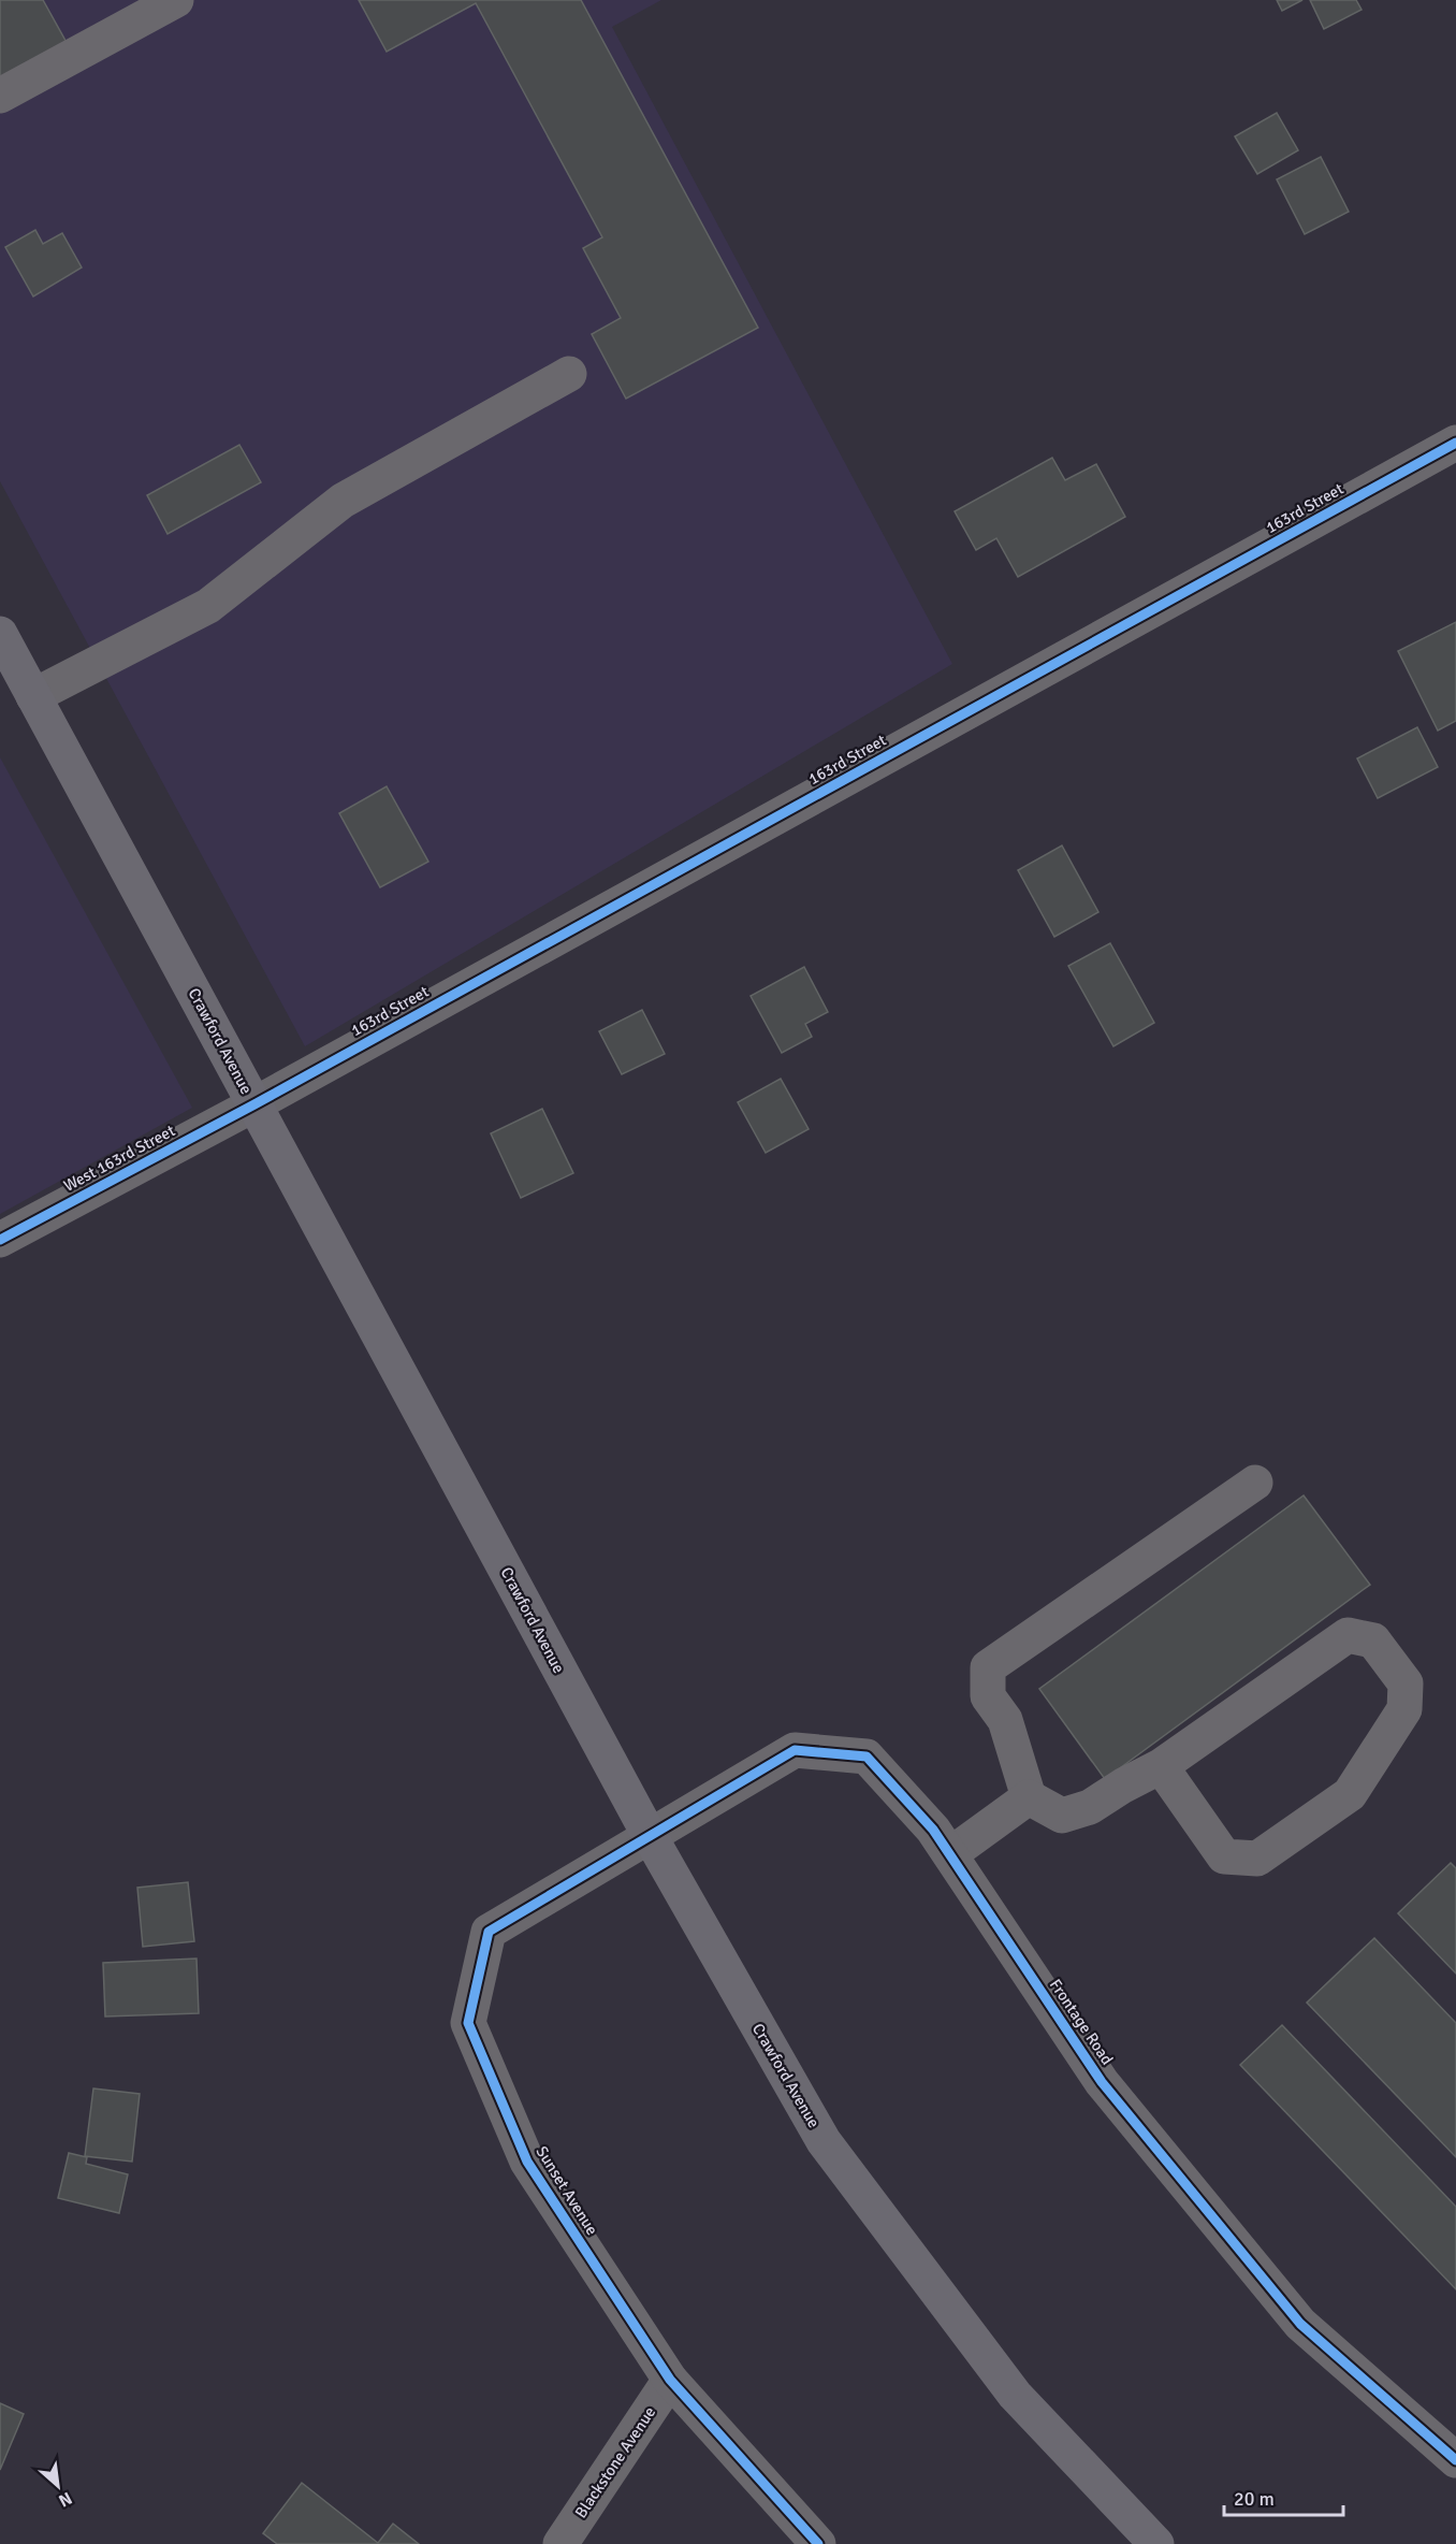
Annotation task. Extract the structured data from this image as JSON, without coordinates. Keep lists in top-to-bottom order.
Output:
{
  "streets": {
    "main road": ["Crawford Avenue"],
    "street": [
      "163rd Street",
      "West 163rd Street",
      "Frontage Road",
      "Sunset Avenue",
      "Blackstone Avenue"
    ]
  },
  "crossings": [
    ["163rd Street", "Crawford Avenue"],
    ["163rd Street", "West 163rd Street"],
    ["Crawford Avenue", "West 163rd Street"],
    ["Crawford Avenue", "Frontage Road"],
    ["Crawford Avenue", "Sunset Avenue"],
    ["Frontage Road", "Sunset Avenue"],
    ["Sunset Avenue", "Blackstone Avenue"]
  ],
  "scale_bar": "20 m",
  "north": "bottom right"
}
